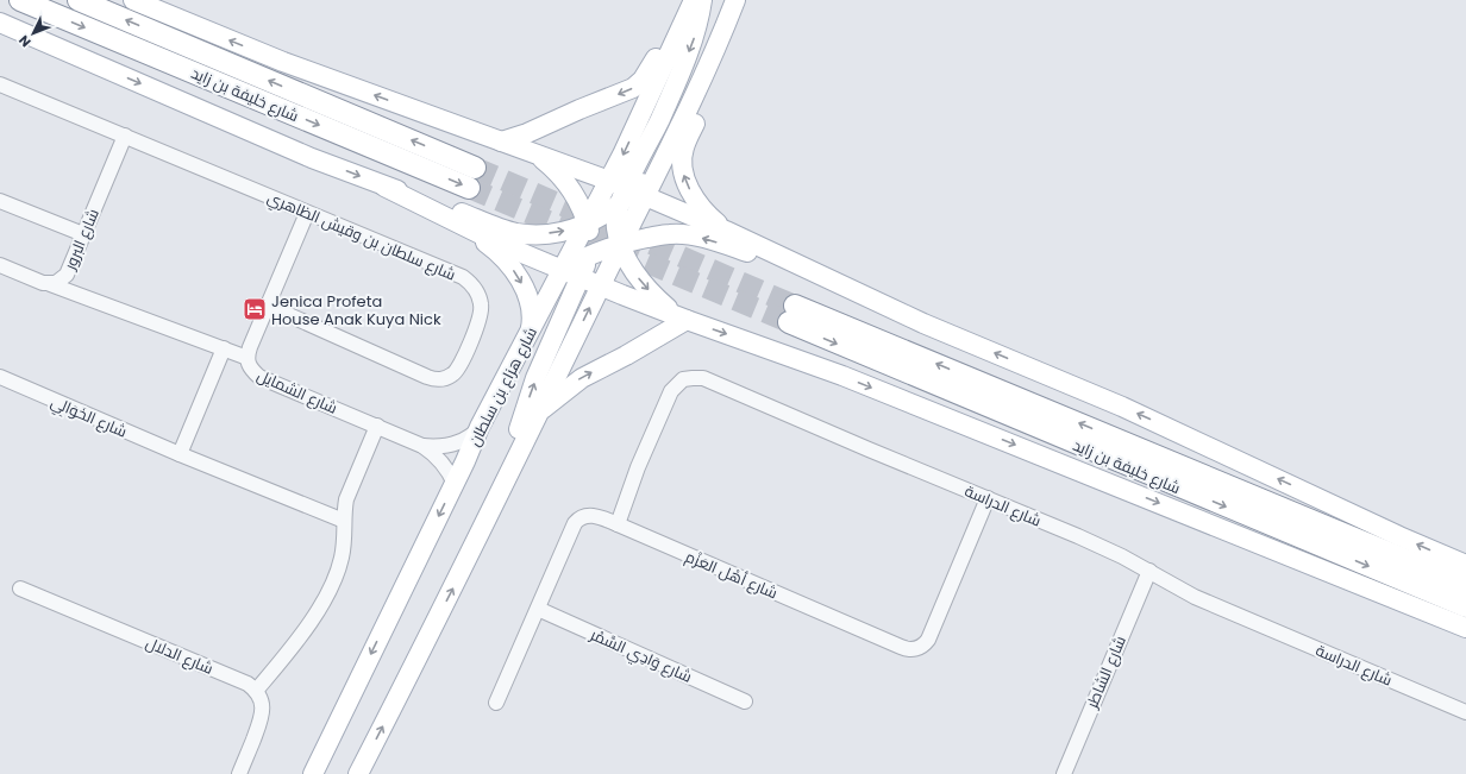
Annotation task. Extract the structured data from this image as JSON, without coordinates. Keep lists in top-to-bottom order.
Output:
{
  "streets": {
    "highway": ["شارع خليفة بن زايد"],
    "main road": ["شارع هزاع بن سلطان"],
    "street": [
      "شارع سلطان بن وقيش الظاهري",
      "شارع البرور",
      "شارع الشمايل",
      "شارع الخَوَالِي",
      "شارع الدراسة",
      "شارع أهْل العَزْم",
      "شارع الدلال",
      "شارع وَادِي السَّمْر",
      "شارع الشاطر"
    ]
  },
  "crossings": [
    ["شارع سلطان بن وقيش الظاهري", "شارع البرور"],
    ["شارع سلطان بن وقيش الظاهري", "شارع الشمايل"],
    ["شارع هزاع بن سلطان", "شارع الشمايل"],
    ["شارع الدراسة", "شارع أهْل العَزْم"],
    ["شارع الدراسة", "شارع الشاطر"],
    ["شارع أهْل العَزْم", "شارع وَادِي السَّمْر"]
  ],
  "places": {
    "hotel": ["Jenica Profeta House Anak Kuya Nick"]
  },
  "north": "bottom left"
}
